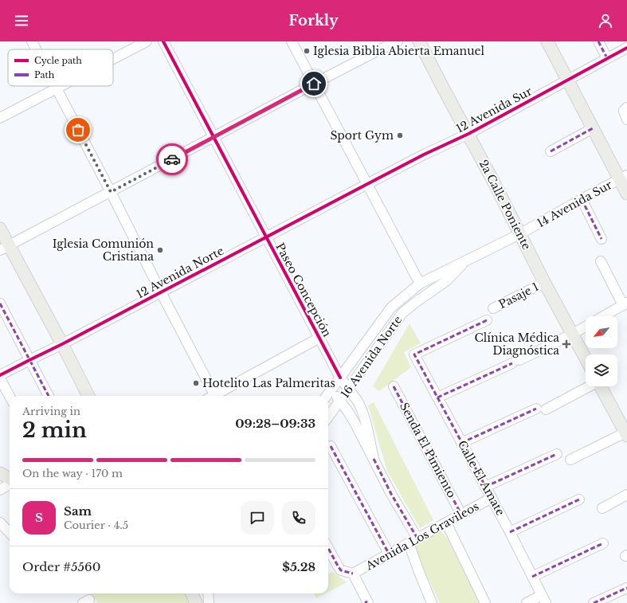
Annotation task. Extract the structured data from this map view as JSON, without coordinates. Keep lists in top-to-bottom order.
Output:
{
  "streets": {
    "main road": ["2a Calle Poniente"],
    "street": [
      "12 Avenida Sur",
      "14 Avenida Sur",
      "12 Avenida Norte",
      "Paseo Concepción",
      "Pasaje 1",
      "16 Avenida Norte",
      "Senda El Pimiento",
      "Calle El Amate",
      "Avenida Los Gravileos"
    ]
  },
  "crossings": [
    ["12 Avenida Sur", "2a Calle Poniente"],
    ["12 Avenida Sur", "12 Avenida Norte"],
    ["14 Avenida Sur", "2a Calle Poniente"],
    ["14 Avenida Sur", "16 Avenida Norte"],
    ["2a Calle Poniente", "Pasaje 1"],
    ["12 Avenida Norte", "Paseo Concepción"],
    ["Paseo Concepción", "16 Avenida Norte"],
    ["Senda El Pimiento", "Avenida Los Gravileos"],
    ["Calle El Amate", "Avenida Los Gravileos"]
  ],
  "places": {
    "other": [
      "Iglesia Biblia Abierta Emanuel",
      "Sport Gym",
      "Iglesia Comunión Cristiana",
      "Hotelito Las Palmeritas"
    ],
    "health": ["Clínica Médica Diagnóstica"]
  },
  "legend": ["Cycle path", "Path"],
  "north": "bottom left",
  "page": {
    "header": "Forkly",
    "heading": ["2 min", "Arriving in", "09:28–09:33"],
    "panel": [
      "Sam",
      "Courier · 4.5",
      "Order #5560",
      "$5.28"
    ],
    "bar": "On the way · 170 m",
    "round": "S"
  }
}
